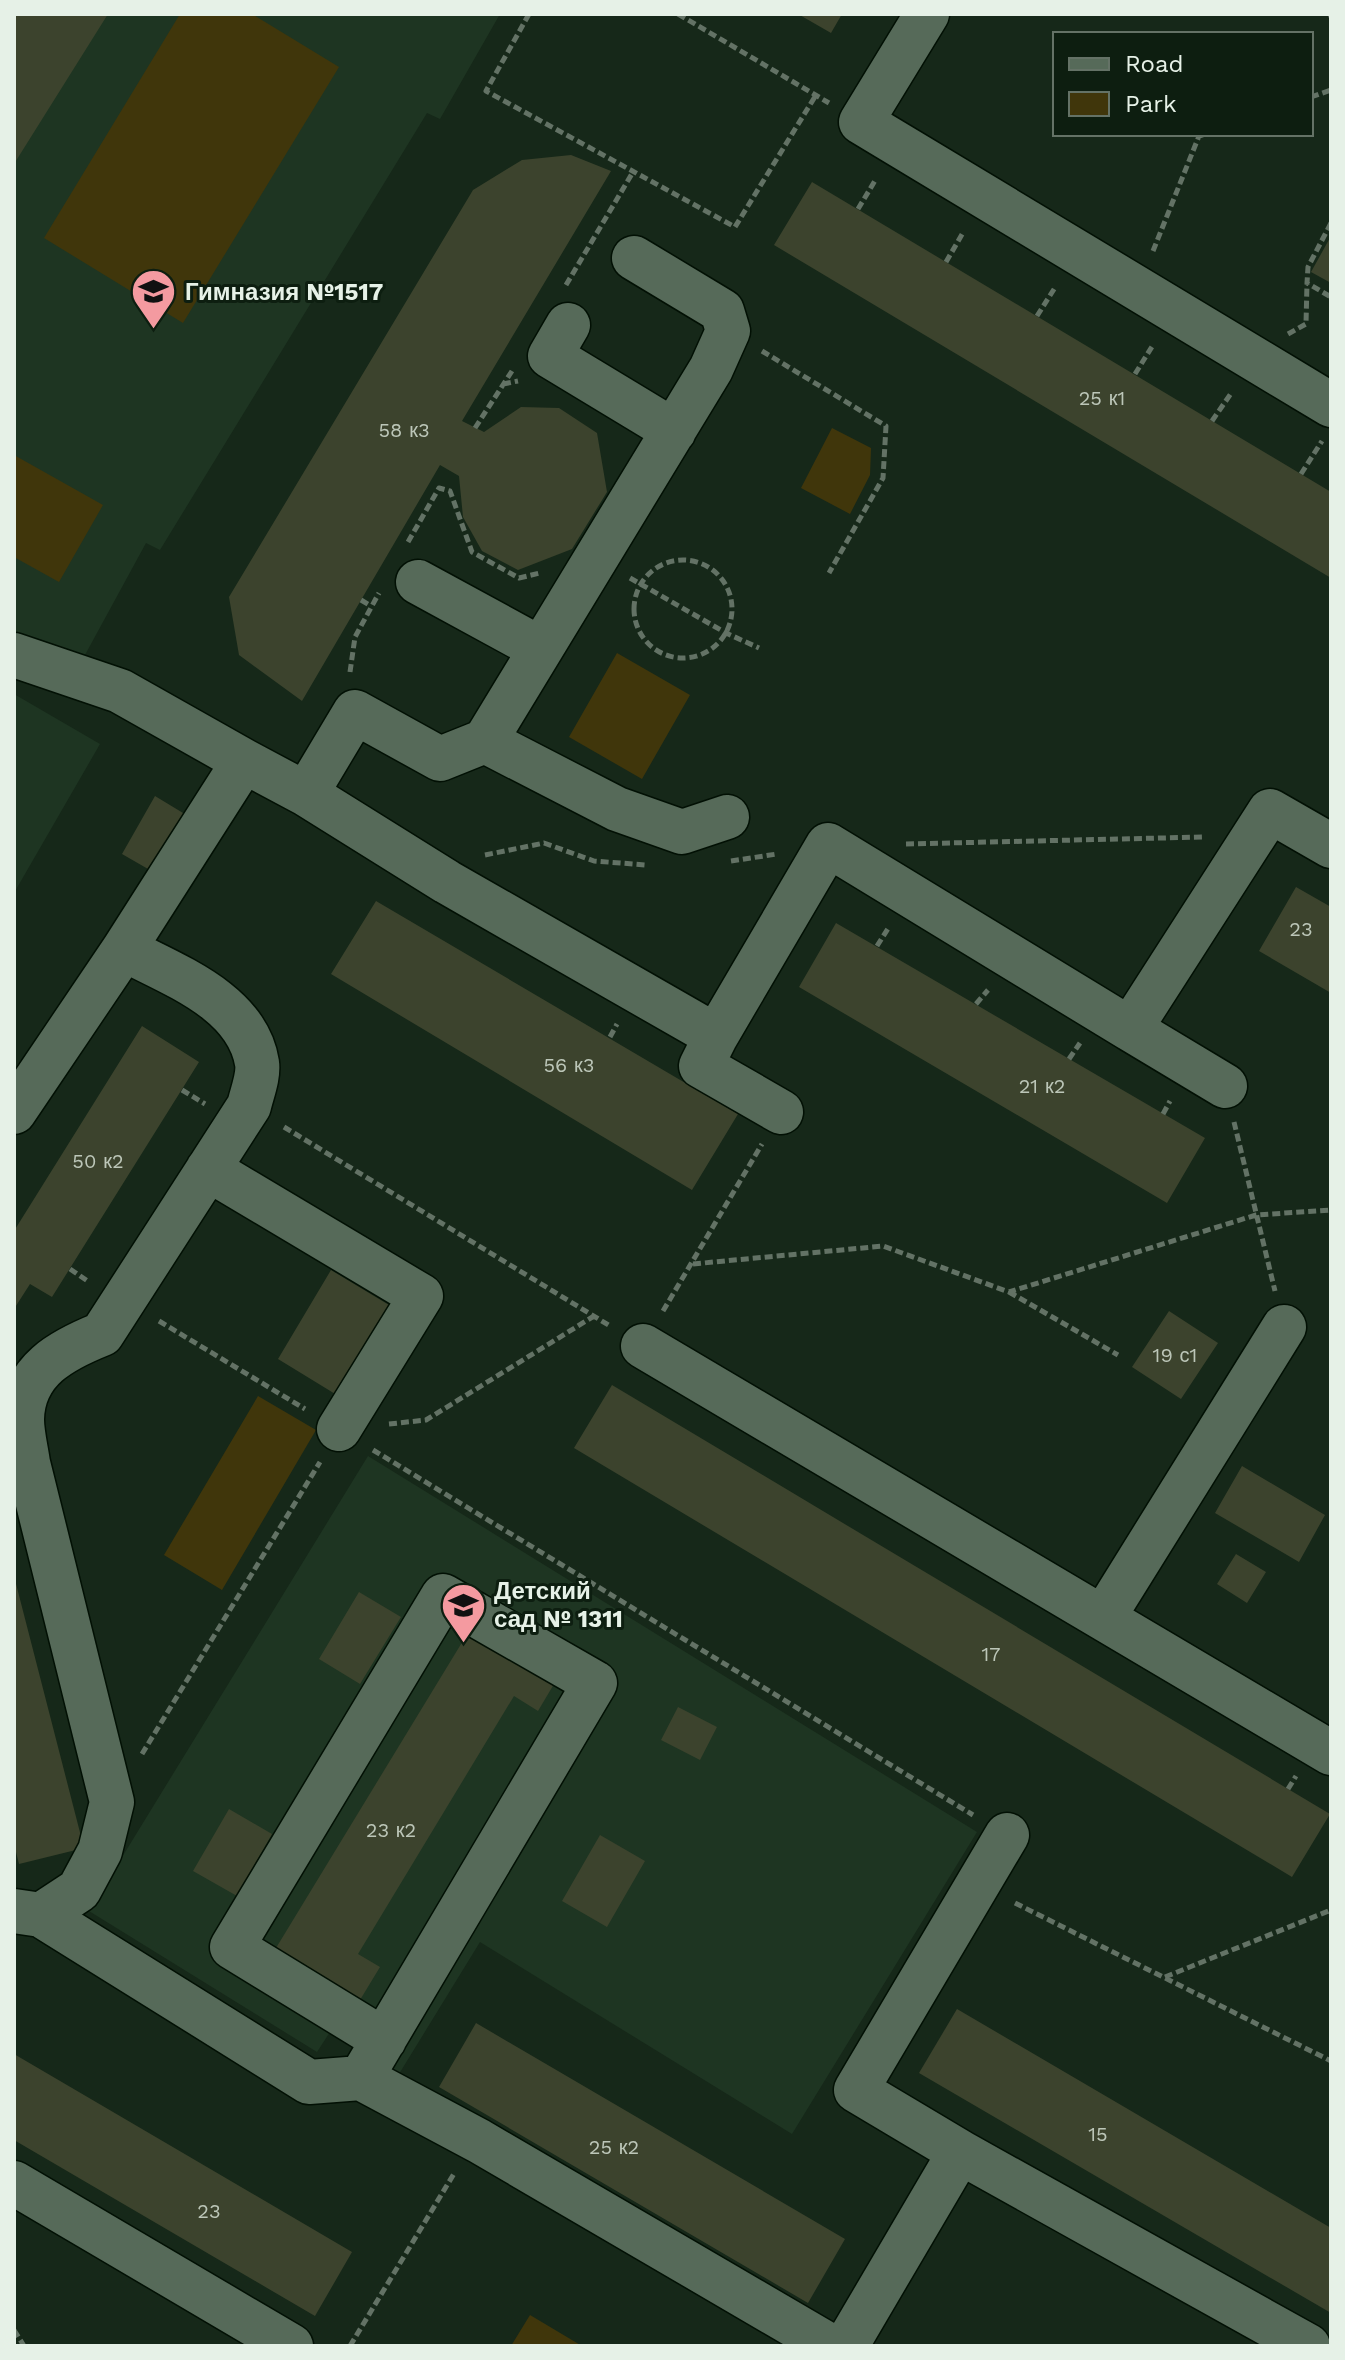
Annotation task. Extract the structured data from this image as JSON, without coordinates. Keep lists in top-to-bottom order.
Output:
{
  "places": {
    "school or university": ["Гимназия №1517", "Детский сад № 1311"]
  },
  "house_numbers": [
    "25 к1",
    "58 к3",
    "23",
    "56 к3",
    "21 к2",
    "50 к2",
    "19 с1",
    "17",
    "23 к2",
    "15",
    "25 к2",
    "23"
  ],
  "legend": ["Road", "Park"]
}
